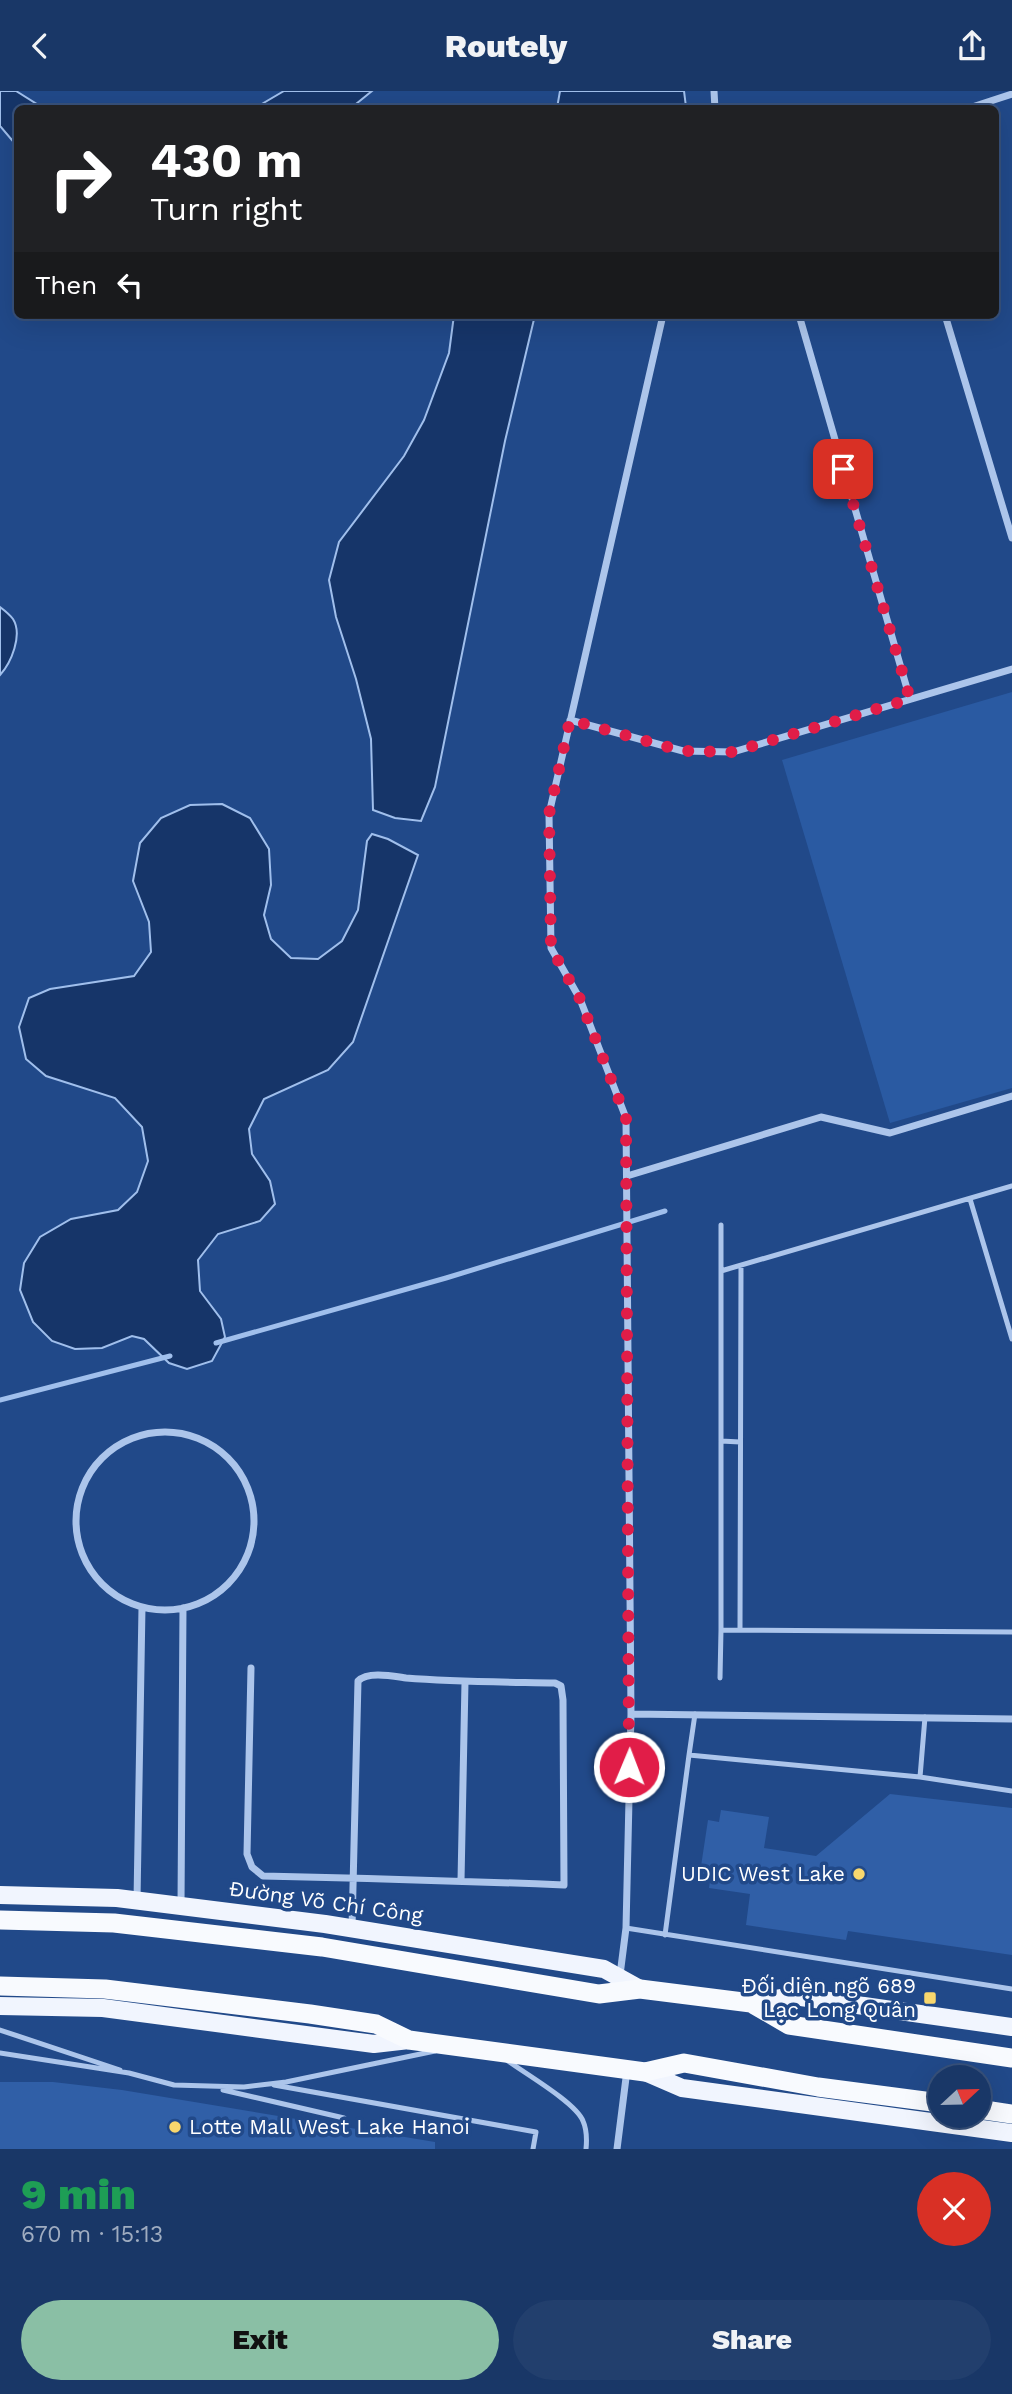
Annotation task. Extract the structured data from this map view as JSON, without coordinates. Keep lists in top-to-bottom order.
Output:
{
  "streets": {
    "highway": ["Đường Võ Chí Công"]
  },
  "places": {
    "other": ["UDIC West Lake", "Lotte Mall West Lake Hanoi"],
    "transit": ["Đối diện ngõ 689 Lạc Long Quân"]
  },
  "north": "right",
  "page": {
    "header": "Routely",
    "turn": ["430 m", "Turn right"],
    "then": "Then",
    "heading": ["9 min", "670 m · 15:13"],
    "buttons": ["Exit", "Share"]
  }
}
